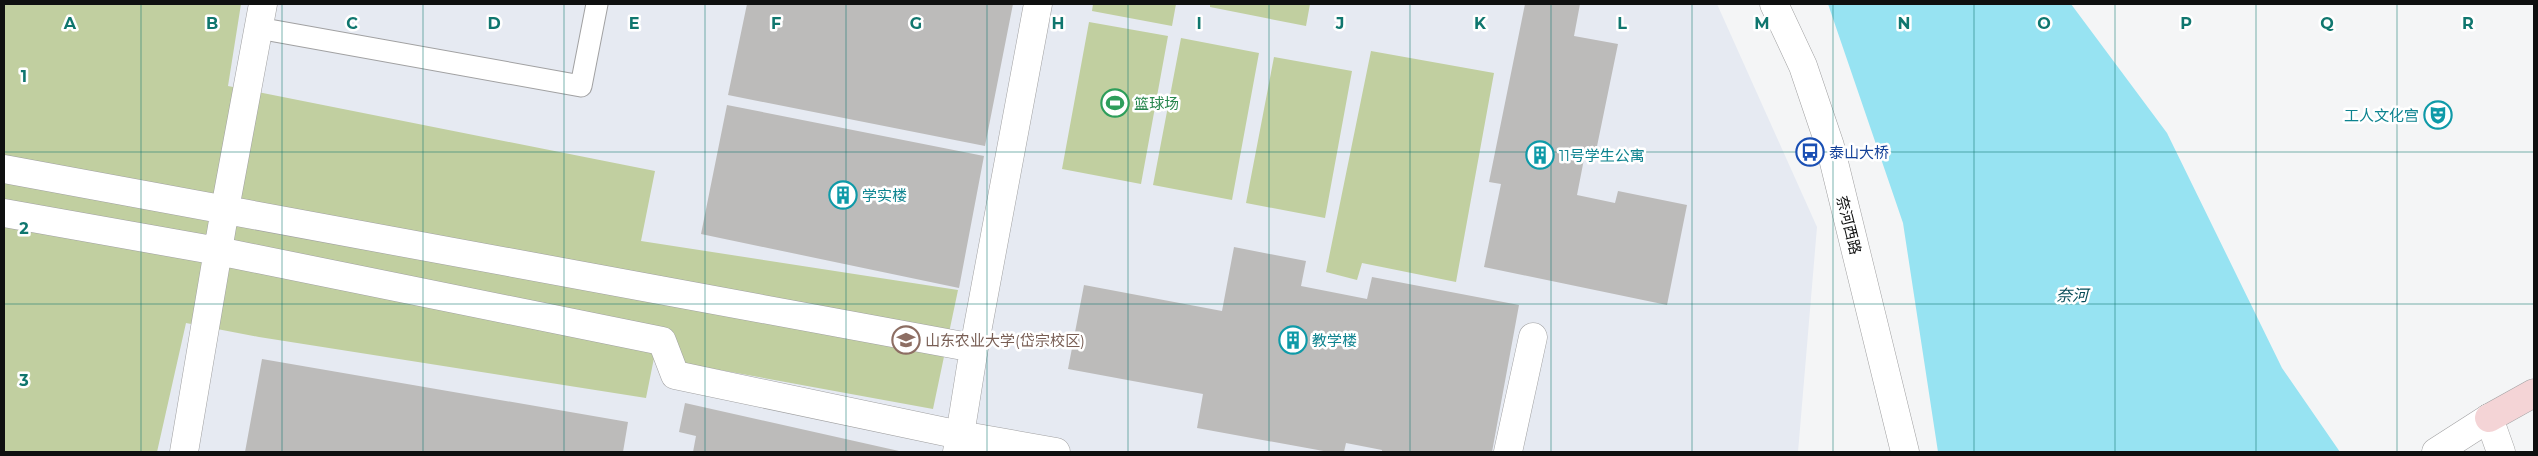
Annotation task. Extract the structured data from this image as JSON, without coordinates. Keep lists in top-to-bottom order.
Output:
{
  "streets": {
    "street": ["奈河西路"]
  },
  "water": ["奈河"],
  "places": {
    "sports": ["篮球场"],
    "theatre": ["工人文化宫"],
    "bus stop": ["泰山大桥"],
    "building": ["11号学生公寓", "学实楼", "教学楼"],
    "school or university": ["山东农业大学(岱宗校区)"]
  },
  "grid": {
    "columns": [
      "A",
      "B",
      "C",
      "D",
      "E",
      "F",
      "G",
      "H",
      "I",
      "J",
      "K",
      "L",
      "M",
      "N",
      "O",
      "P",
      "Q",
      "R"
    ],
    "rows": ["1", "2", "3"]
  }
}
